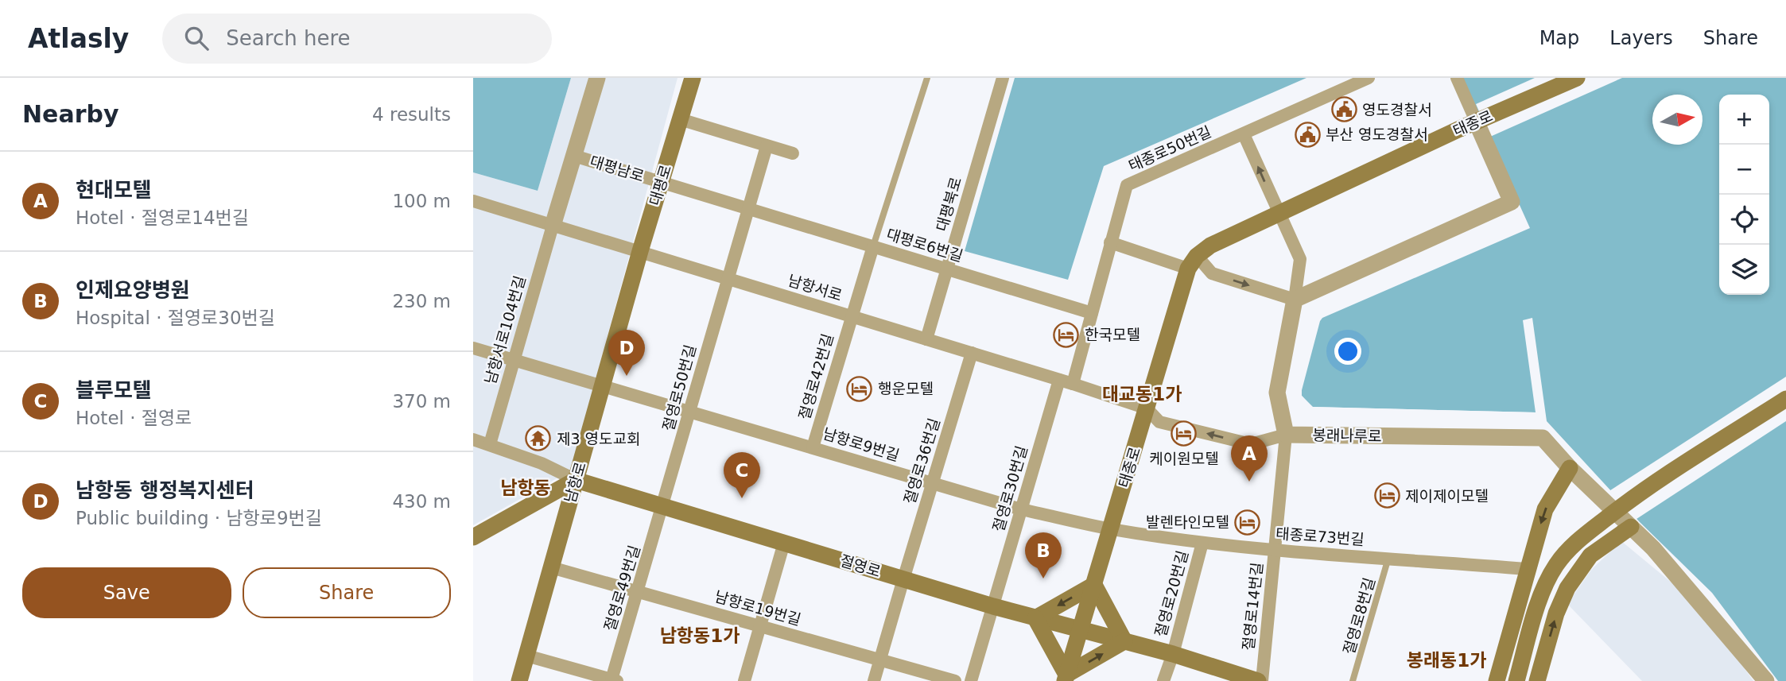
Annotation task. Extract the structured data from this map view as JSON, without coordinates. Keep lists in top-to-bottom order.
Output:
{
  "streets": {
    "main road": [
      "태종로",
      "대평로",
      "남항로",
      "절영로"
    ],
    "street": [
      "태종로50번길",
      "대평남로",
      "대평북로",
      "대평로6번길",
      "남항서로",
      "남항서로104번길",
      "절영로42번길",
      "절영로50번길",
      "봉래나루로",
      "남항로9번길",
      "절영로36번길",
      "절영로30번길",
      "태종로73번길",
      "절영로49번길",
      "절영로20번길",
      "절영로14번길",
      "남항로19번길"
    ],
    "lane": ["절영로8번길"]
  },
  "crossings": [
    ["태종로", "남항서로"],
    ["태종로", "남항로9번길"],
    ["태종로", "태종로73번길"],
    ["태종로", "절영로"],
    ["태종로50번길", "대평로6번길"],
    ["태종로50번길", "남항서로"],
    ["대평남로", "대평로"],
    ["대평남로", "대평로6번길"],
    ["대평남로", "남항서로"],
    ["대평남로", "남항서로104번길"],
    ["대평로", "대평로6번길"],
    ["대평로", "남항서로"],
    ["대평로", "남항로"],
    ["대평북로", "대평로6번길"],
    ["대평북로", "남항서로"],
    ["대평로6번길", "절영로42번길"],
    ["남항서로", "남항서로104번길"],
    ["남항서로", "절영로42번길"],
    ["남항서로", "절영로50번길"],
    ["남항서로", "봉래나루로"],
    ["남항서로", "절영로36번길"],
    ["남항서로", "남항로"],
    ["남항서로", "절영로30번길"],
    ["남항서로", "절영로14번길"],
    ["남항서로104번길", "남항로9번길"],
    ["절영로42번길", "남항로9번길"],
    ["절영로50번길", "남항로9번길"],
    ["절영로50번길", "절영로"],
    ["절영로50번길", "절영로49번길"],
    ["봉래나루로", "절영로14번길"],
    ["남항로9번길", "절영로36번길"],
    ["남항로9번길", "남항로"],
    ["남항로9번길", "절영로30번길"],
    ["남항로9번길", "태종로73번길"],
    ["절영로36번길", "절영로"],
    ["절영로36번길", "남항로19번길"],
    ["남항로", "절영로"],
    ["남항로", "남항로19번길"],
    ["절영로30번길", "절영로"],
    ["태종로73번길", "절영로20번길"],
    ["태종로73번길", "절영로14번길"],
    ["태종로73번길", "절영로8번길"],
    ["절영로", "절영로49번길"],
    ["절영로", "절영로20번길"],
    ["절영로", "절영로14번길"],
    ["절영로49번길", "남항로19번길"]
  ],
  "districts": [
    "대교동1가",
    "남항동",
    "남항동1가",
    "봉래동1가"
  ],
  "places": {
    "public building": ["영도경찰서", "부산 영도경찰서"],
    "hotel": [
      "한국모텔",
      "행운모텔",
      "케이원모텔",
      "제이제이모텔",
      "발렌타인모텔"
    ],
    "temple": ["제3 영도교회"]
  },
  "north": "right",
  "page": {
    "header": "Atlasly",
    "search": "Search here",
    "nav": ["Map", "Layers", "Share"],
    "heading": ["Nearby", "4 results"],
    "map_buttons": ["+", "−"],
    "list": [
      {
        "mark": "A",
        "name": "현대모텔",
        "note": "Hotel · 절영로14번길",
        "value": "100 m"
      },
      {
        "mark": "B",
        "name": "인제요양병원",
        "note": "Hospital · 절영로30번길",
        "value": "230 m"
      },
      {
        "mark": "C",
        "name": "블루모텔",
        "note": "Hotel · 절영로",
        "value": "370 m"
      },
      {
        "mark": "D",
        "name": "남항동 행정복지센터",
        "note": "Public building · 남항로9번길",
        "value": "430 m"
      }
    ],
    "pins": [
      "D",
      "A",
      "C",
      "B"
    ],
    "buttons": ["Save", "Share"]
  }
}
